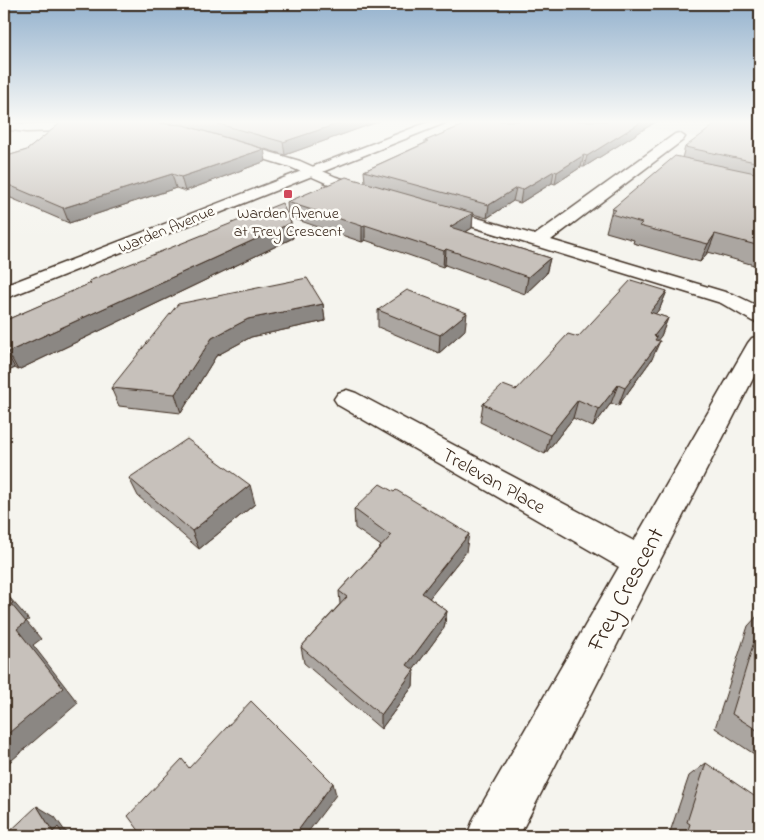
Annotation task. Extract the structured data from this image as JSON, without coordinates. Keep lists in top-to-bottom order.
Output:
{
  "streets": {
    "street": ["Warden Avenue", "Trelevan Place", "Frey Crescent"]
  },
  "crossings": [
    ["Trelevan Place", "Frey Crescent"]
  ],
  "places": {
    "transit": ["Warden Avenue at Frey Crescent"]
  }
}
